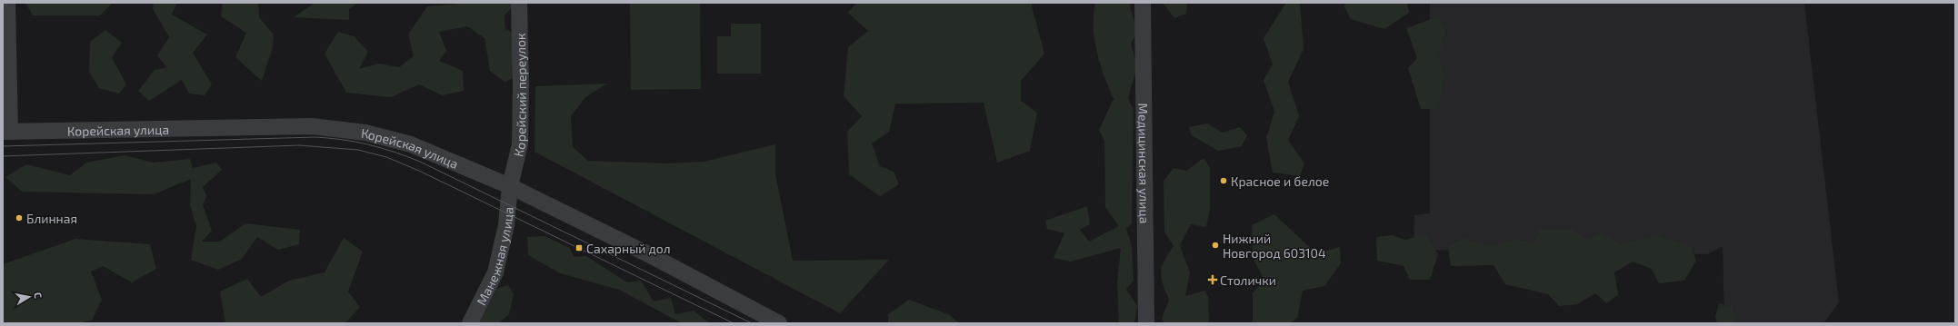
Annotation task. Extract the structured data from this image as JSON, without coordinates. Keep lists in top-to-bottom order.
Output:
{
  "streets": {
    "street": [
      "Корейский переулок",
      "Корейская улица",
      "Медицинская улица",
      "Манежная улица"
    ]
  },
  "crossings": [
    ["Корейский переулок", "Корейская улица"],
    ["Корейский переулок", "Манежная улица"],
    ["Корейская улица", "Манежная улица"]
  ],
  "places": {
    "other": ["Красное и белое", "Блинная", "Нижний Новгород 603104"],
    "transit": ["Сахарный дол"],
    "health": ["Столички"]
  },
  "north": "right"
}
